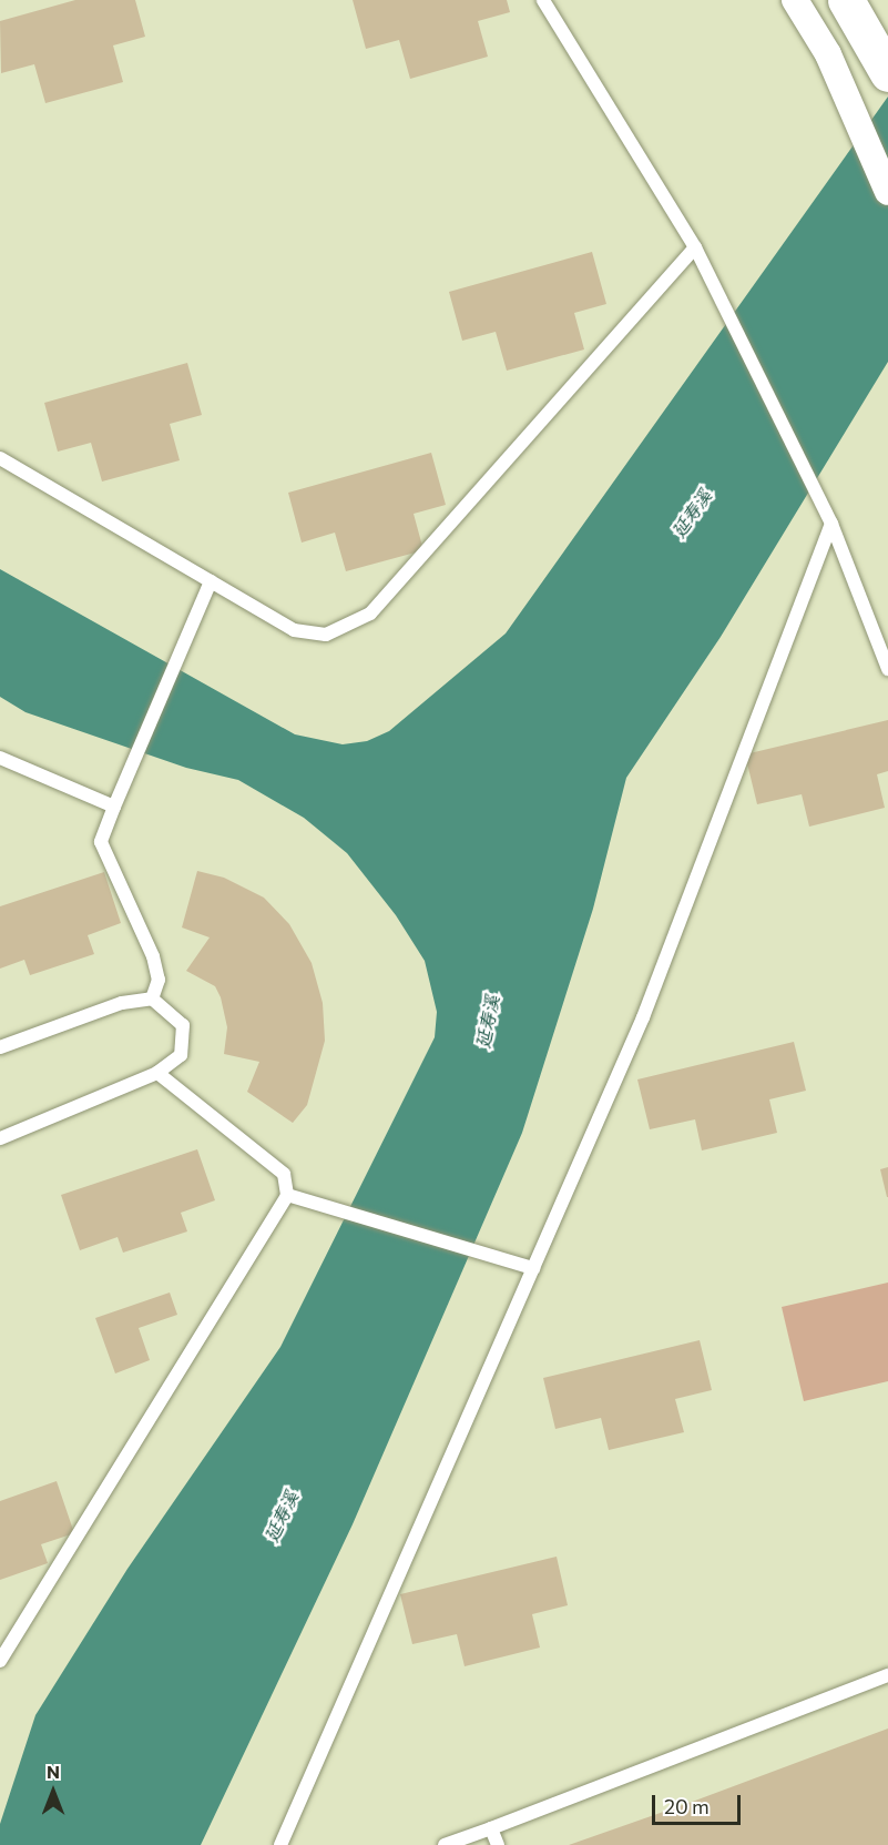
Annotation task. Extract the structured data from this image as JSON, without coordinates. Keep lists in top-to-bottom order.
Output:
{
  "water": ["延寿溪"],
  "scale_bar": "20 m",
  "north": "top"
}
